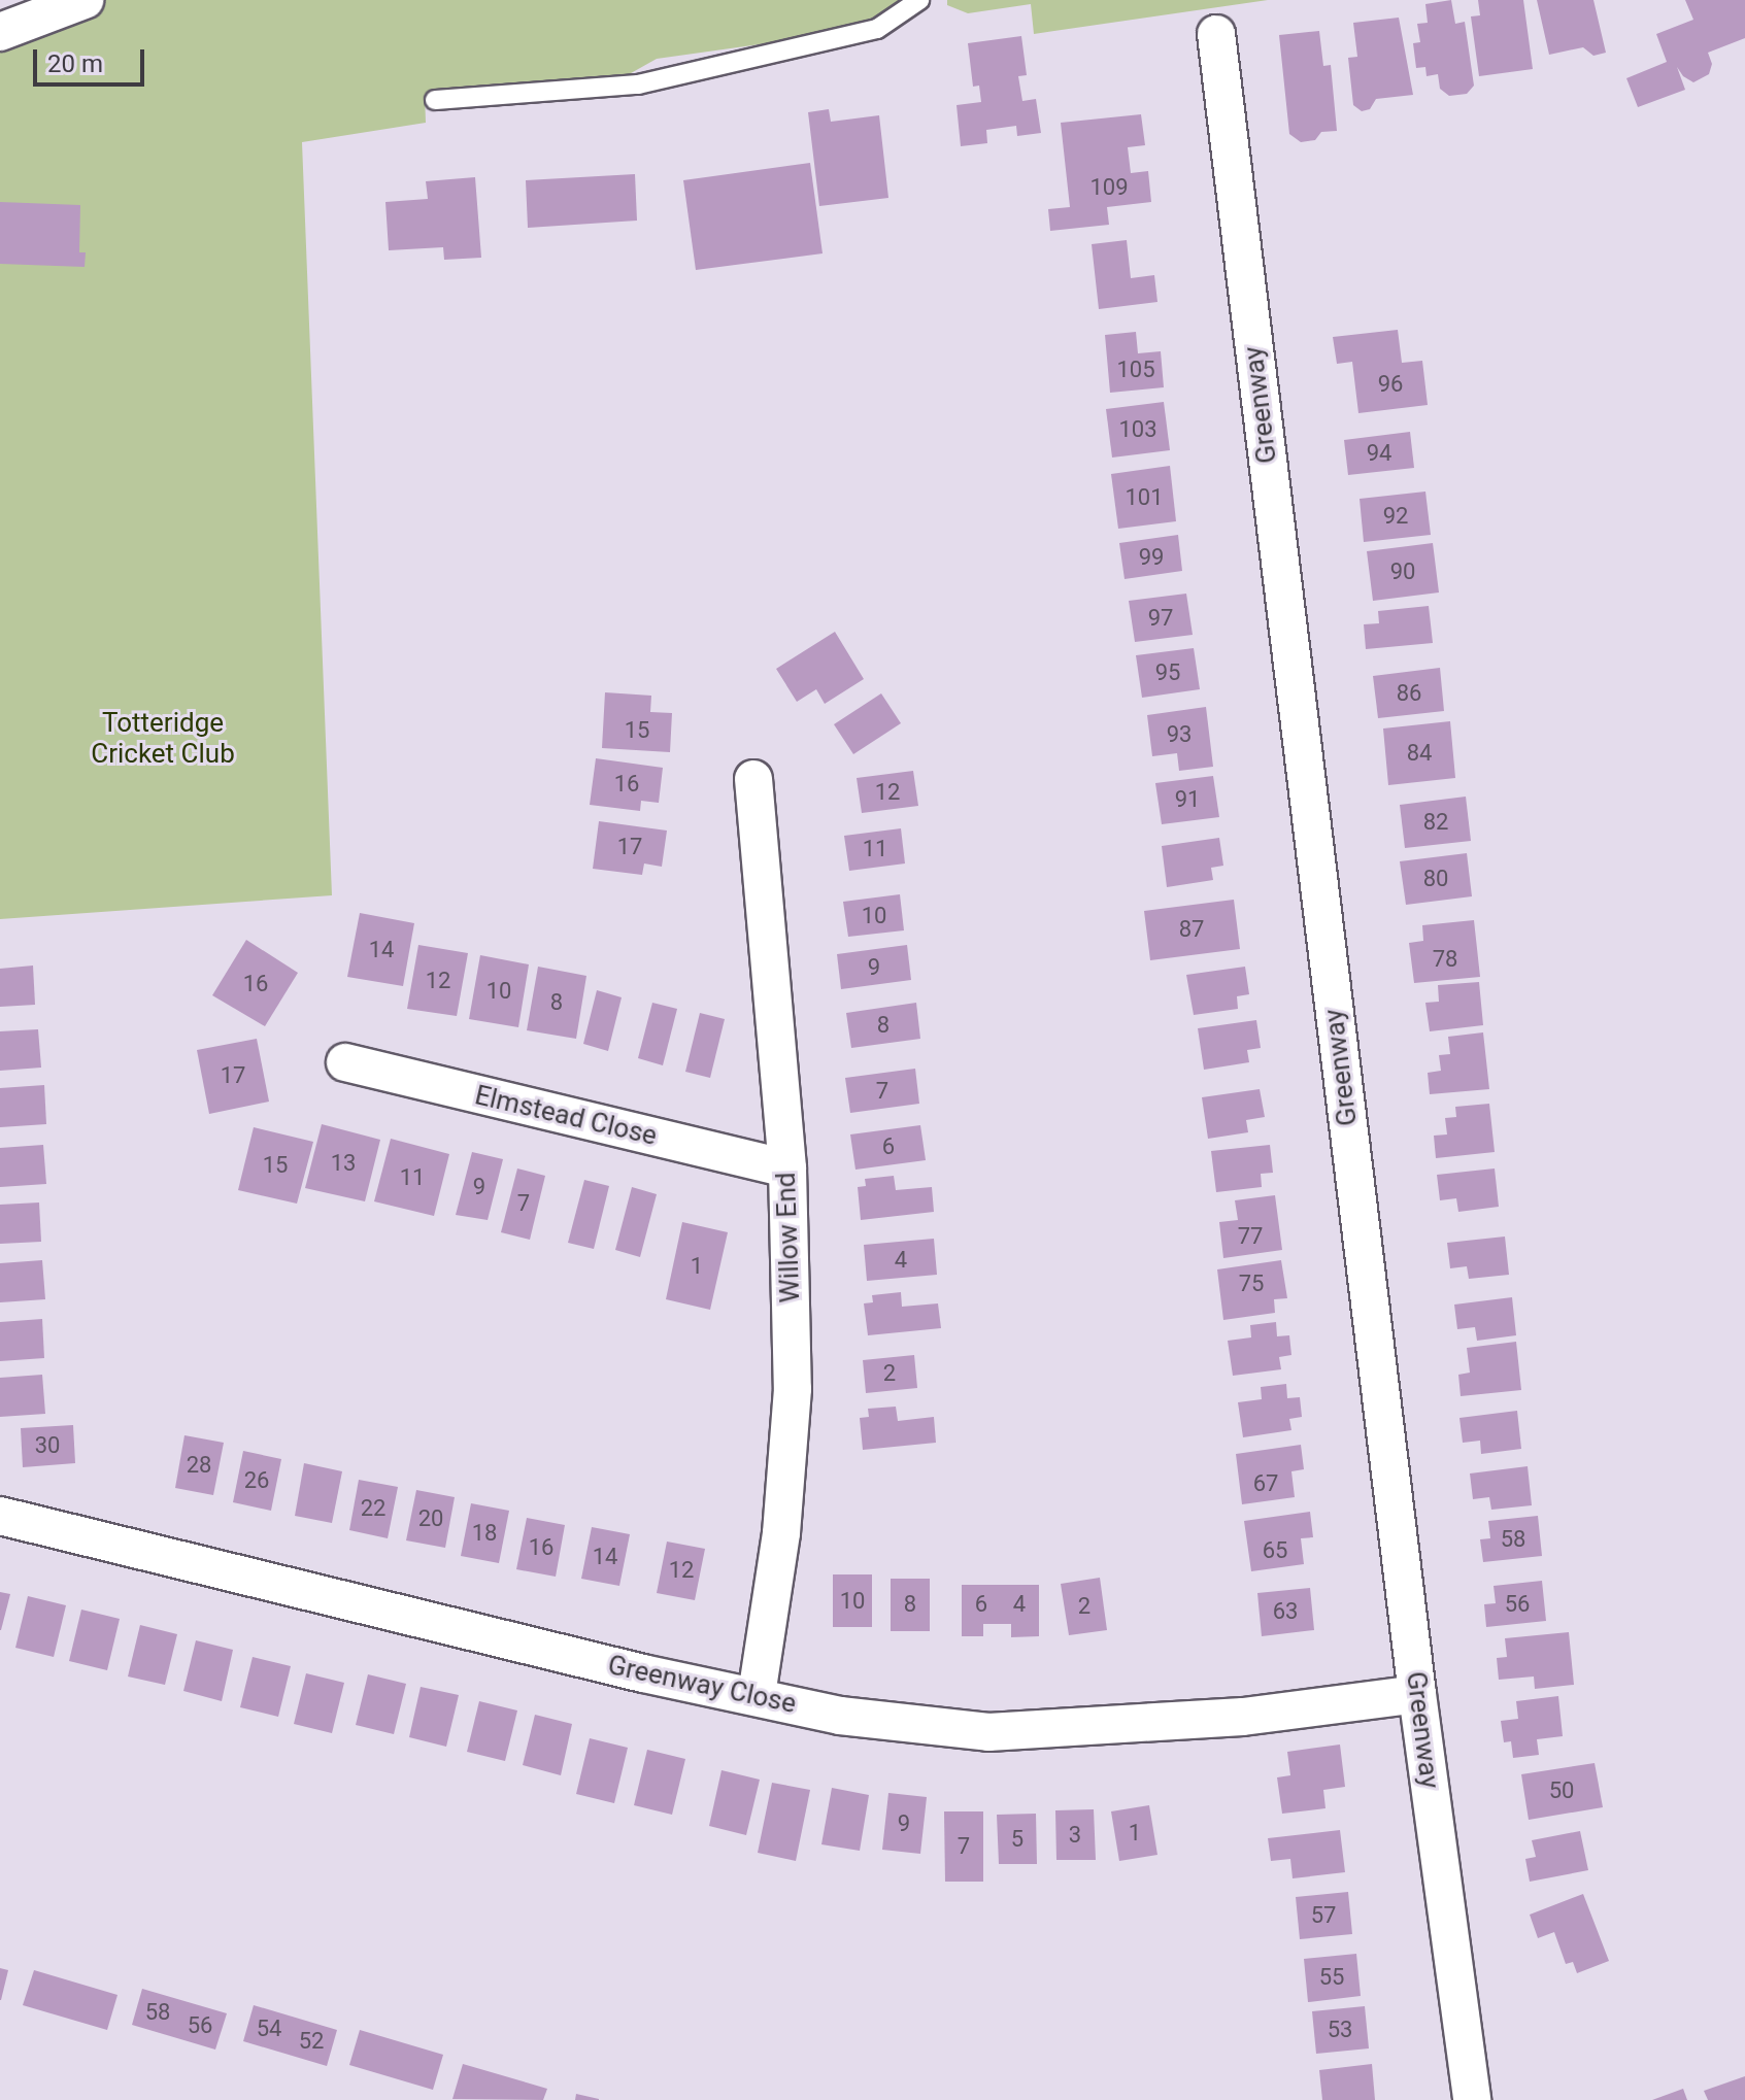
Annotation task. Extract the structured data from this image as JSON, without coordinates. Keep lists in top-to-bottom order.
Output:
{
  "streets": {
    "street": [
      "Greenway",
      "Elmstead Close",
      "Willow End",
      "Greenway Close"
    ]
  },
  "crossings": [
    ["Greenway", "Greenway Close"],
    ["Elmstead Close", "Willow End"],
    ["Willow End", "Greenway Close"]
  ],
  "parks": ["Totteridge Cricket Club"],
  "house_numbers": [
    "109",
    "105",
    "96",
    "103",
    "94",
    "101",
    "92",
    "99",
    "90",
    "97",
    "95",
    "86",
    "15",
    "93",
    "84",
    "16",
    "12",
    "91",
    "82",
    "17",
    "11",
    "80",
    "10",
    "87",
    "14",
    "78",
    "9",
    "12",
    "16",
    "10",
    "8",
    "8",
    "17",
    "7",
    "6",
    "13",
    "15",
    "11",
    "9",
    "7",
    "77",
    "4",
    "1",
    "75",
    "2",
    "30",
    "28",
    "26",
    "67",
    "22",
    "20",
    "18",
    "58",
    "16",
    "65",
    "14",
    "12",
    "10",
    "8",
    "6",
    "4",
    "56",
    "2",
    "63",
    "50",
    "9",
    "1",
    "3",
    "5",
    "7",
    "57",
    "55",
    "58",
    "56",
    "54",
    "53",
    "52"
  ],
  "scale_bar": "20 m"
}
